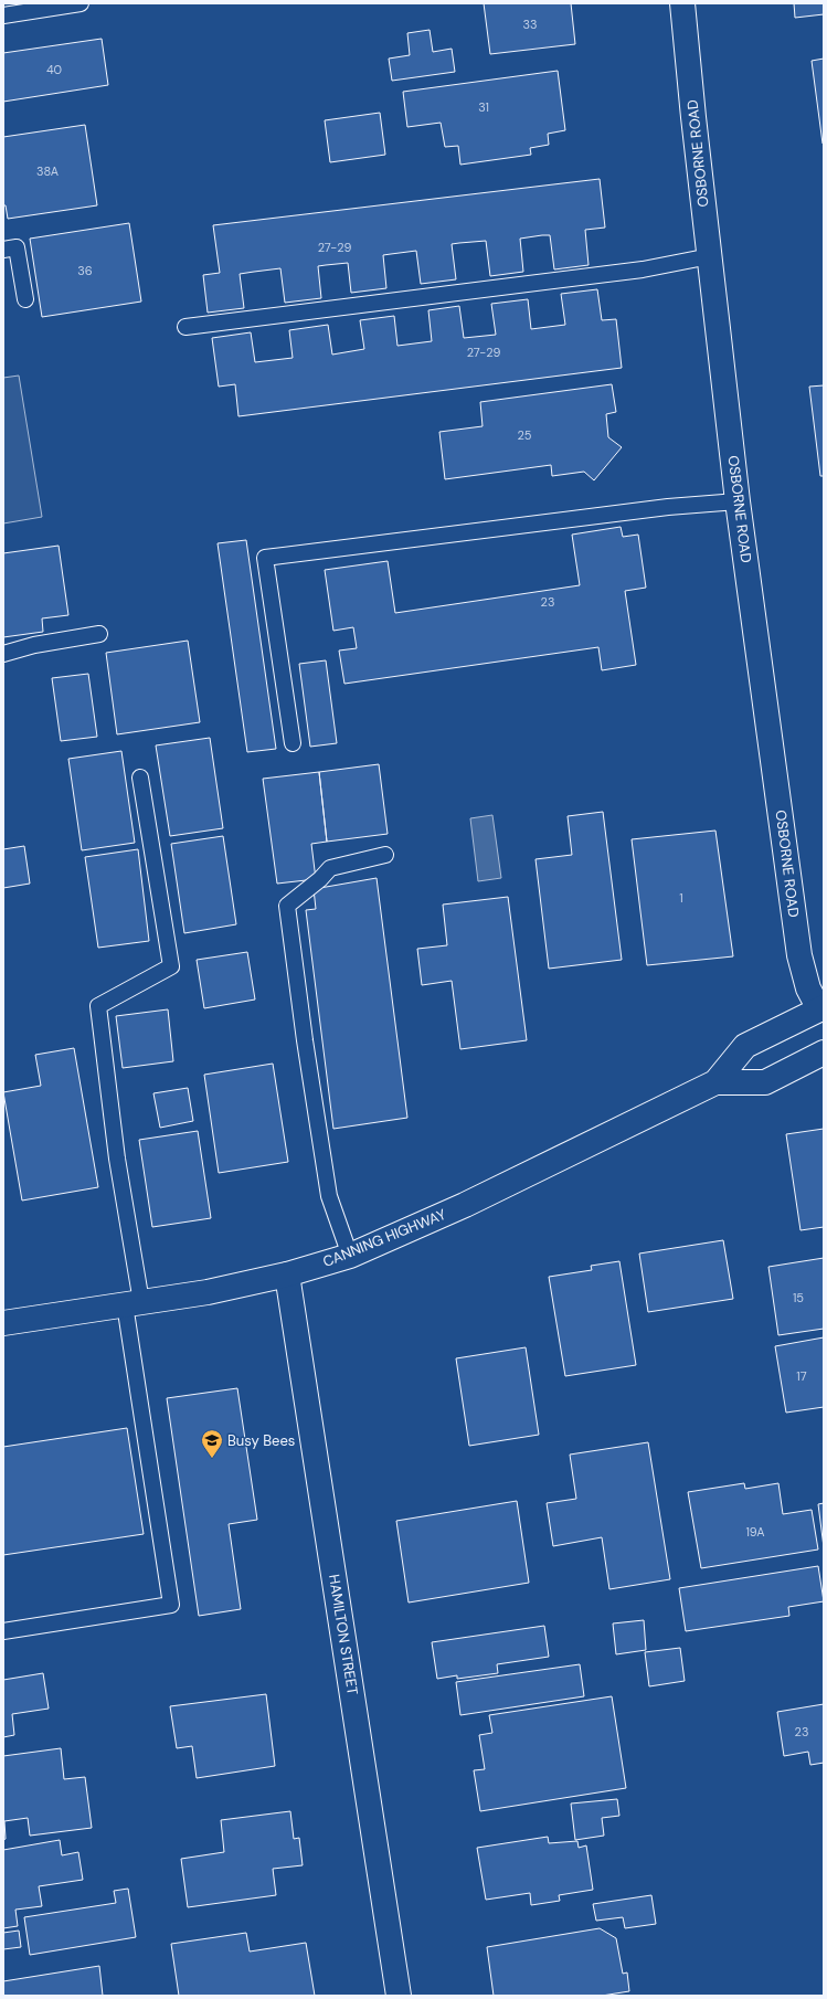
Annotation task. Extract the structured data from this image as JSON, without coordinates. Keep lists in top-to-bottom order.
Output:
{
  "streets": {
    "main road": ["OSBORNE ROAD", "CANNING HIGHWAY", "HAMILTON STREET"]
  },
  "crossings": [
    ["OSBORNE ROAD", "CANNING HIGHWAY"],
    ["CANNING HIGHWAY", "HAMILTON STREET"]
  ],
  "places": {
    "school or university": ["Busy Bees"]
  },
  "house_numbers": [
    "33",
    "40",
    "31",
    "38A",
    "27-29",
    "36",
    "27-29",
    "25",
    "23",
    "1",
    "15",
    "17",
    "19A",
    "23"
  ]
}
